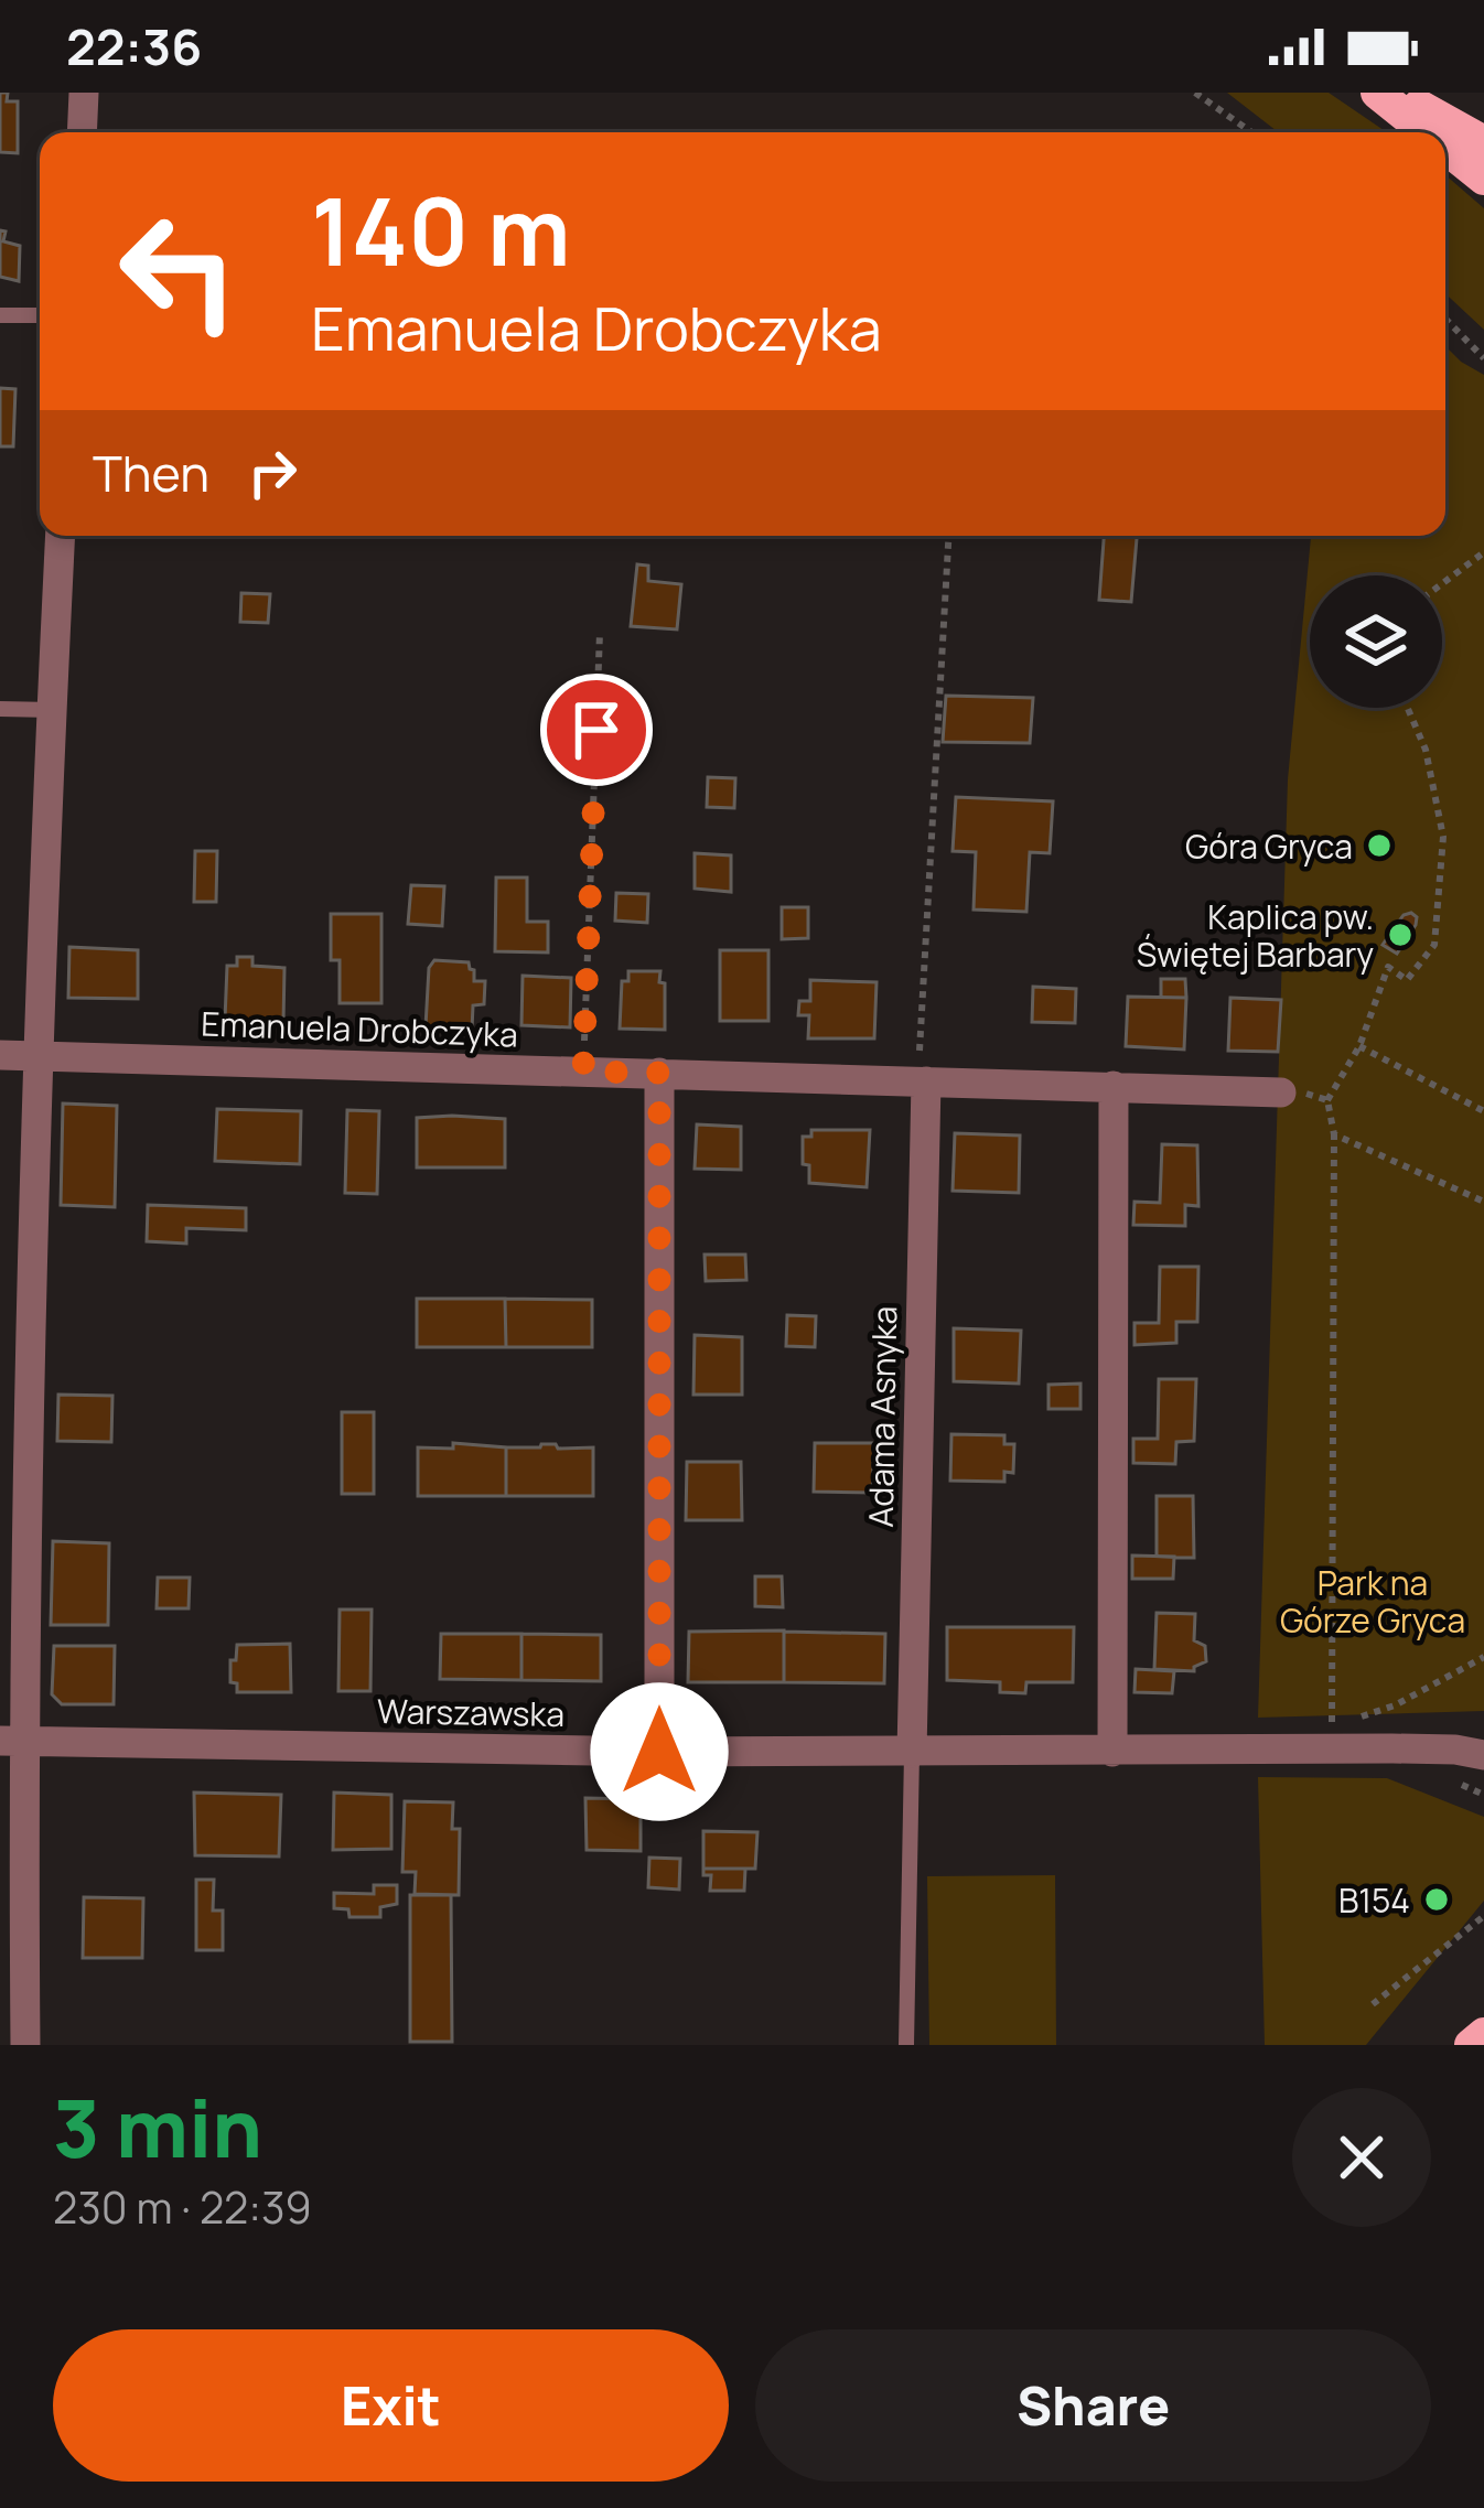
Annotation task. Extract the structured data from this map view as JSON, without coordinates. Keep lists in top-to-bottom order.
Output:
{
  "streets": {
    "street": ["Emanuela Drobczyka", "Adama Asnyka", "Warszawska"]
  },
  "crossings": [
    ["Emanuela Drobczyka", "Adama Asnyka"],
    ["Adama Asnyka", "Warszawska"]
  ],
  "parks": ["Park na Górze Gryca"],
  "places": ["Góra Gryca", "Kaplica pw. Świętej Barbary", "B154"],
  "page": {
    "status": "22:36",
    "turn": ["140 m", "Emanuela Drobczyka"],
    "then": "Then",
    "heading": ["3 min", "230 m · 22:39"],
    "buttons": ["Exit", "Share"]
  }
}
